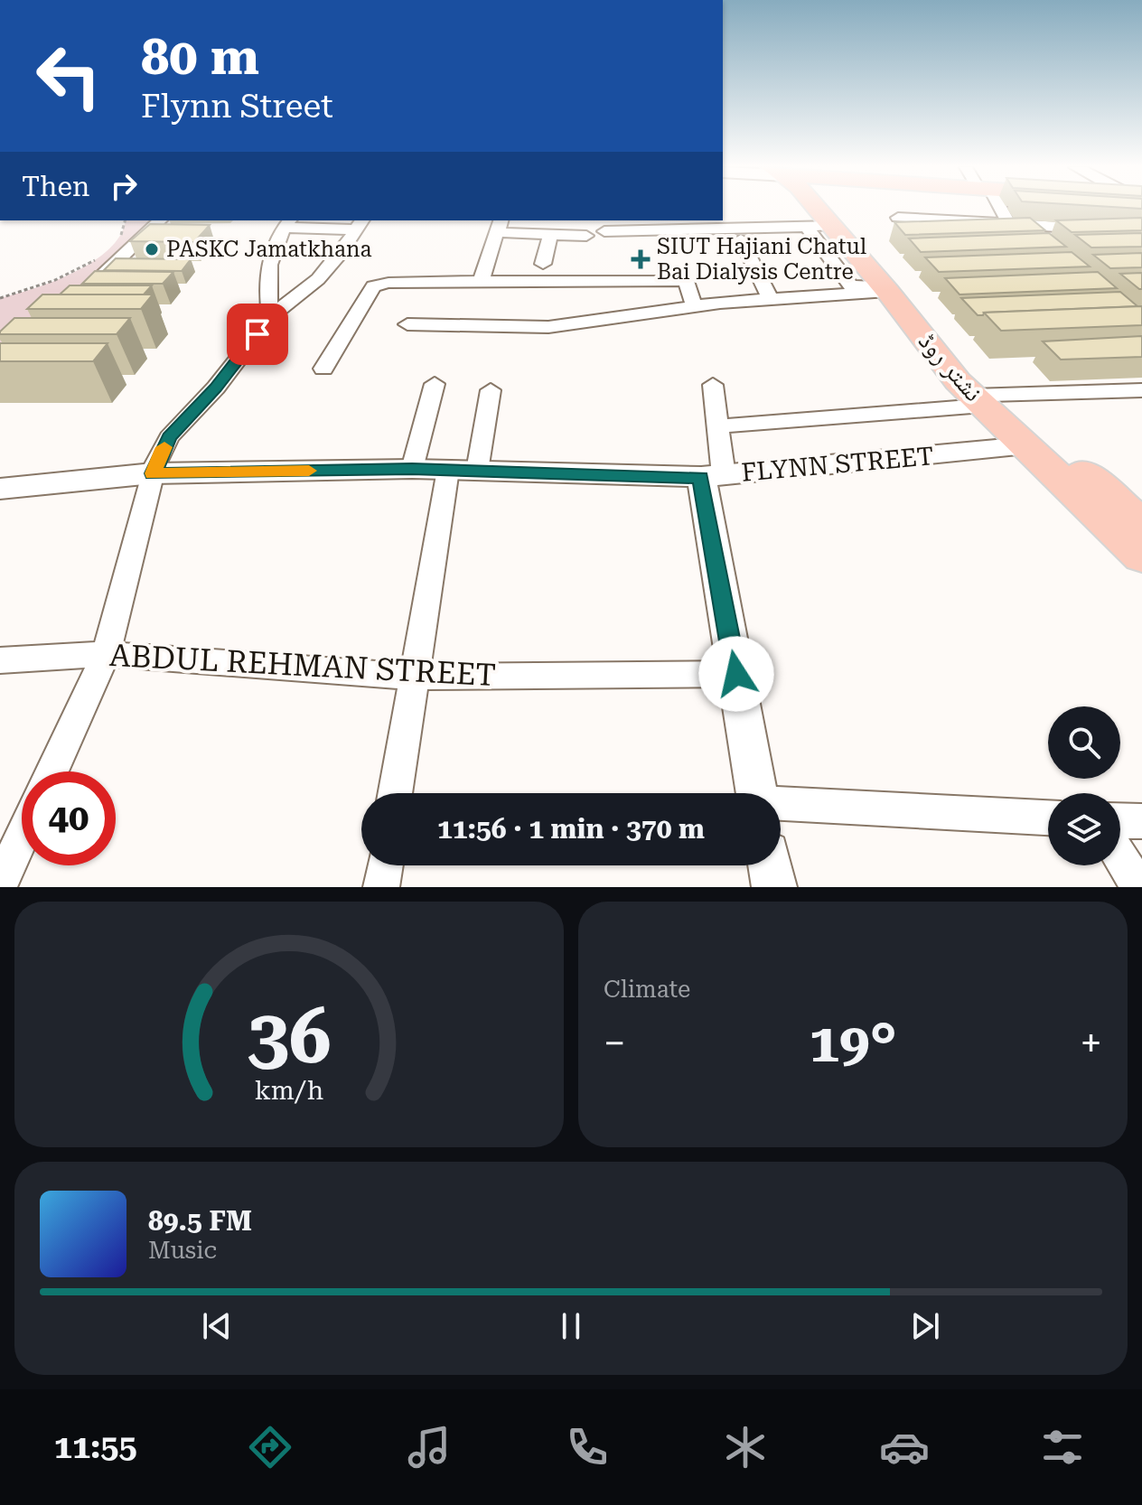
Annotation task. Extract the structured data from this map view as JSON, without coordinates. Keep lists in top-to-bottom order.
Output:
{
  "streets": {
    "main road": ["نشتر روڈ"],
    "street": ["FLYNN STREET", "ABDUL REHMAN STREET"]
  },
  "crossings": [
    ["نشتر روڈ", "FLYNN STREET"]
  ],
  "places": {
    "other": ["PASKC Jamatkhana"],
    "health": ["SIUT Hajiani Chatul Bai Dialysis Centre"]
  },
  "page": {
    "turn": ["80 m", "Flynn Street"],
    "then": "Then",
    "limit": "40",
    "trip": "11:56 · 1 min · 370 m",
    "tile": "Climate",
    "heat": ["−", "19°", "+"],
    "song": ["89.5 FM", "Music"],
    "tabs": "11:55",
    "gauge": ["36", "km/h"]
  }
}
